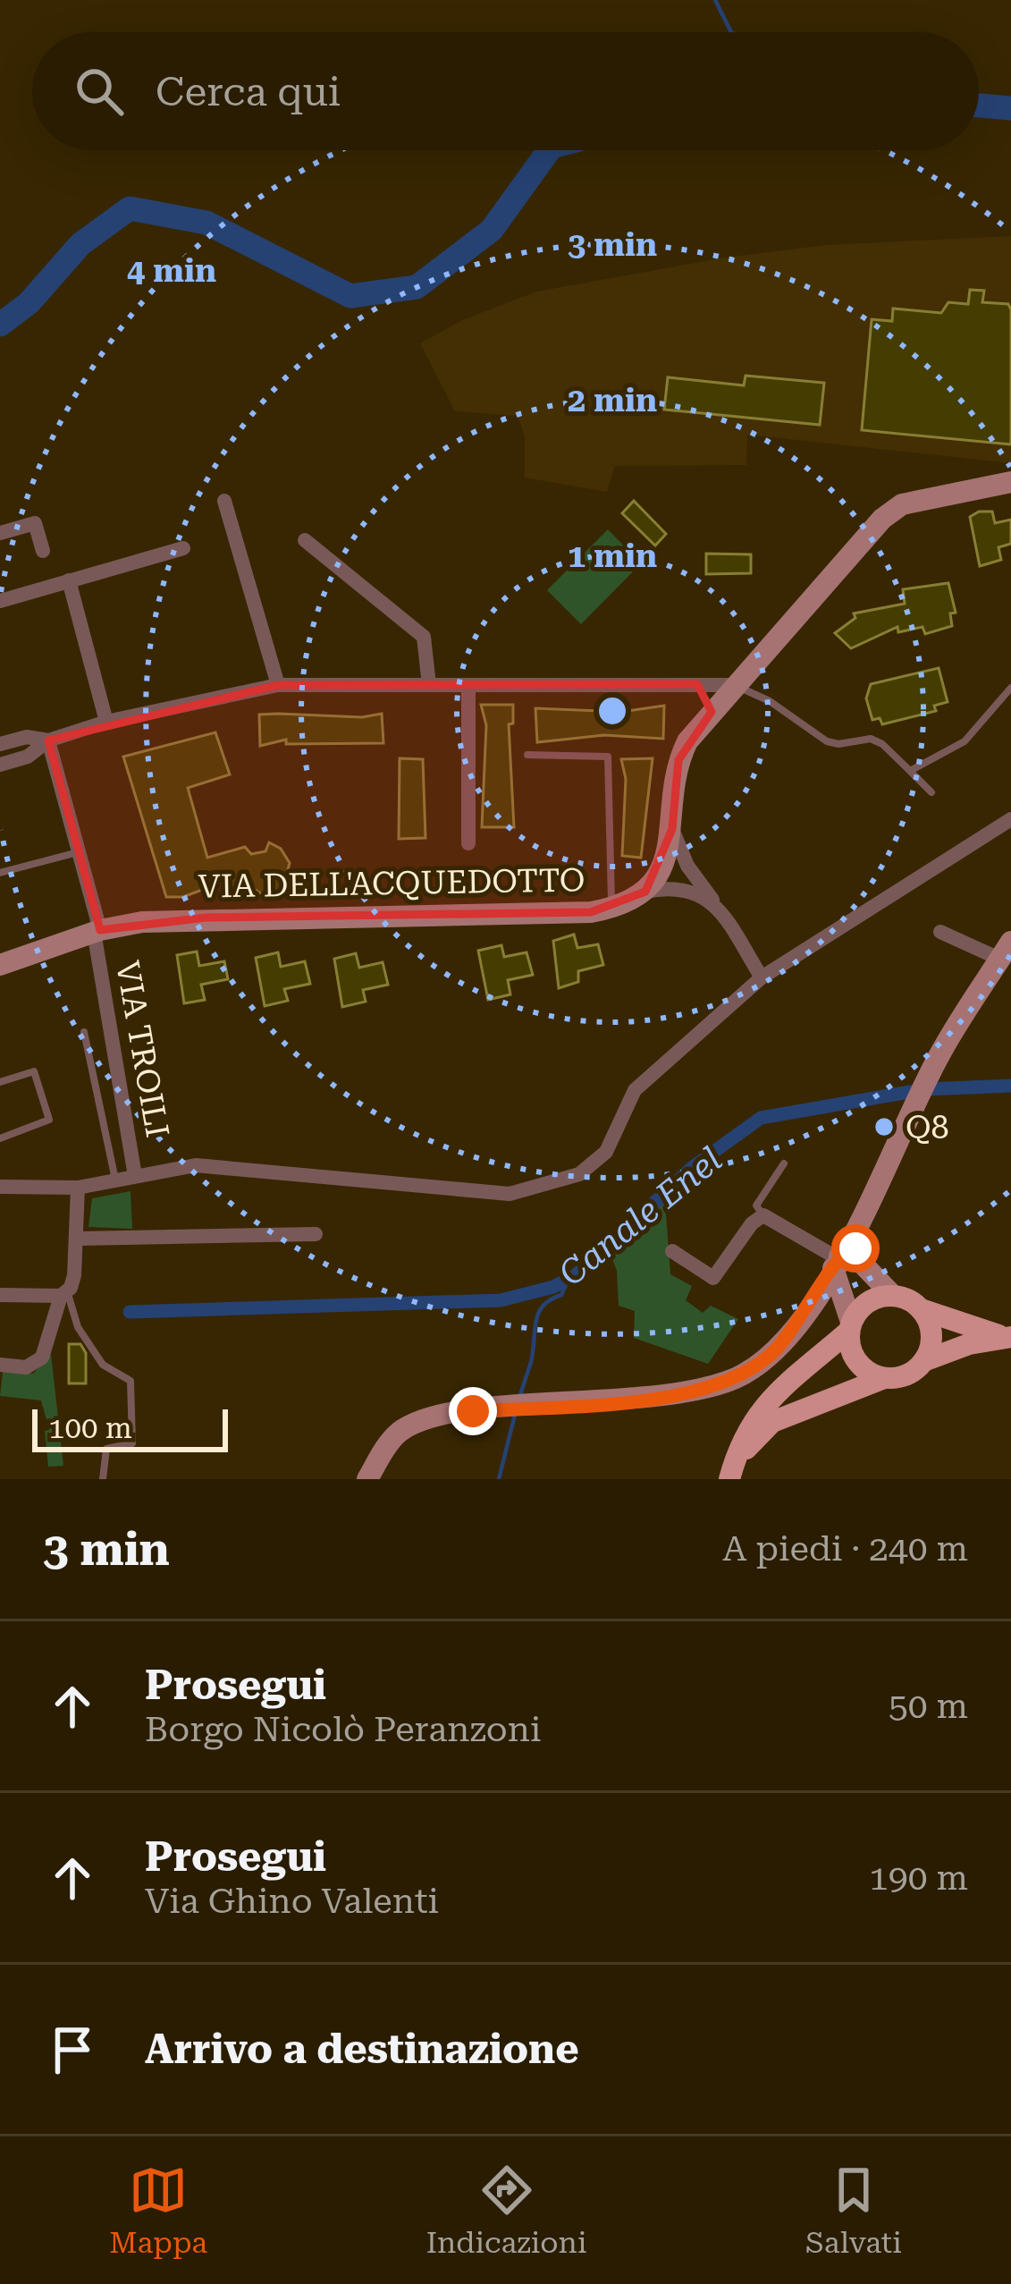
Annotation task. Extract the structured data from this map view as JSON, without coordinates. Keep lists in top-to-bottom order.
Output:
{
  "streets": {
    "street": ["VIA DELL'ACQUEDOTTO", "VIA TROILI"]
  },
  "crossings": [
    ["VIA DELL'ACQUEDOTTO", "VIA TROILI"]
  ],
  "water": ["Canale Enel"],
  "places": ["Q8"],
  "scale_bar": "100 m",
  "page": {
    "search": "Cerca qui",
    "scale": "100 m",
    "heading": ["3 min", "A piedi · 240 m"],
    "list": [
      ["Prosegui", "Borgo Nicolò Peranzoni", "50 m"],
      ["Prosegui", "Via Ghino Valenti", "190 m"],
      "Arrivo a destinazione"
    ],
    "nav": ["Mappa", "Indicazioni", "Salvati"]
  },
  "rings": [
    "3 min",
    "4 min",
    "2 min",
    "1 min"
  ]
}
